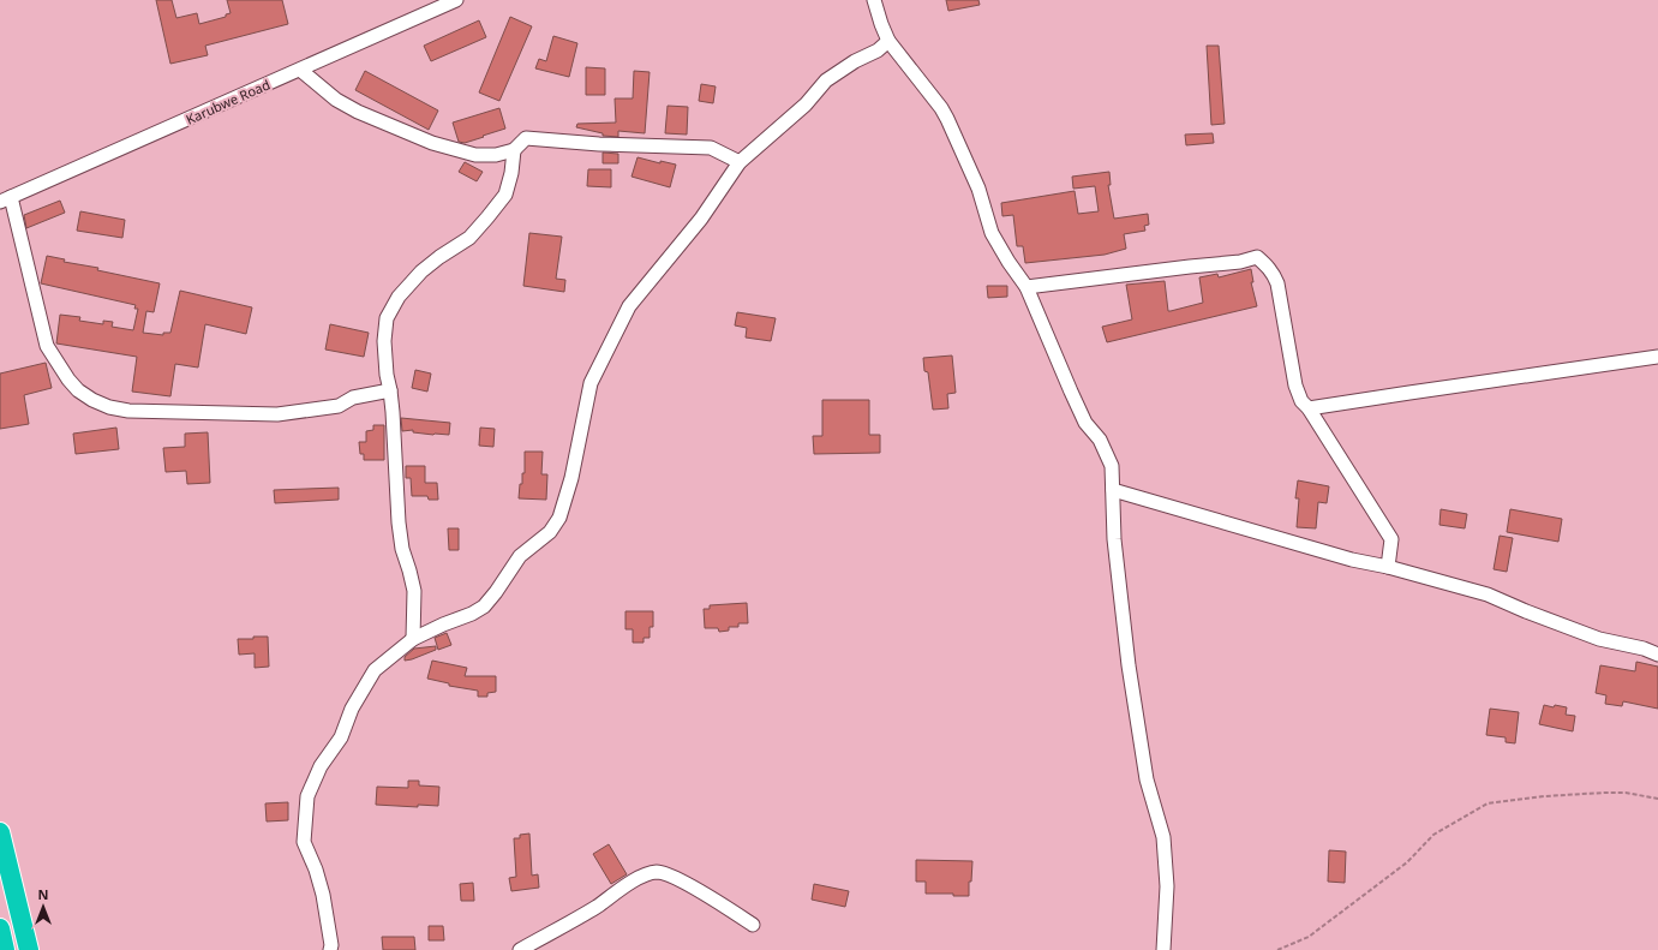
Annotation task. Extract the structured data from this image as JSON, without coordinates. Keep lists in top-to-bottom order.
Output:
{
  "streets": {
    "street": ["Karubwe Road"]
  },
  "north": "top"
}
